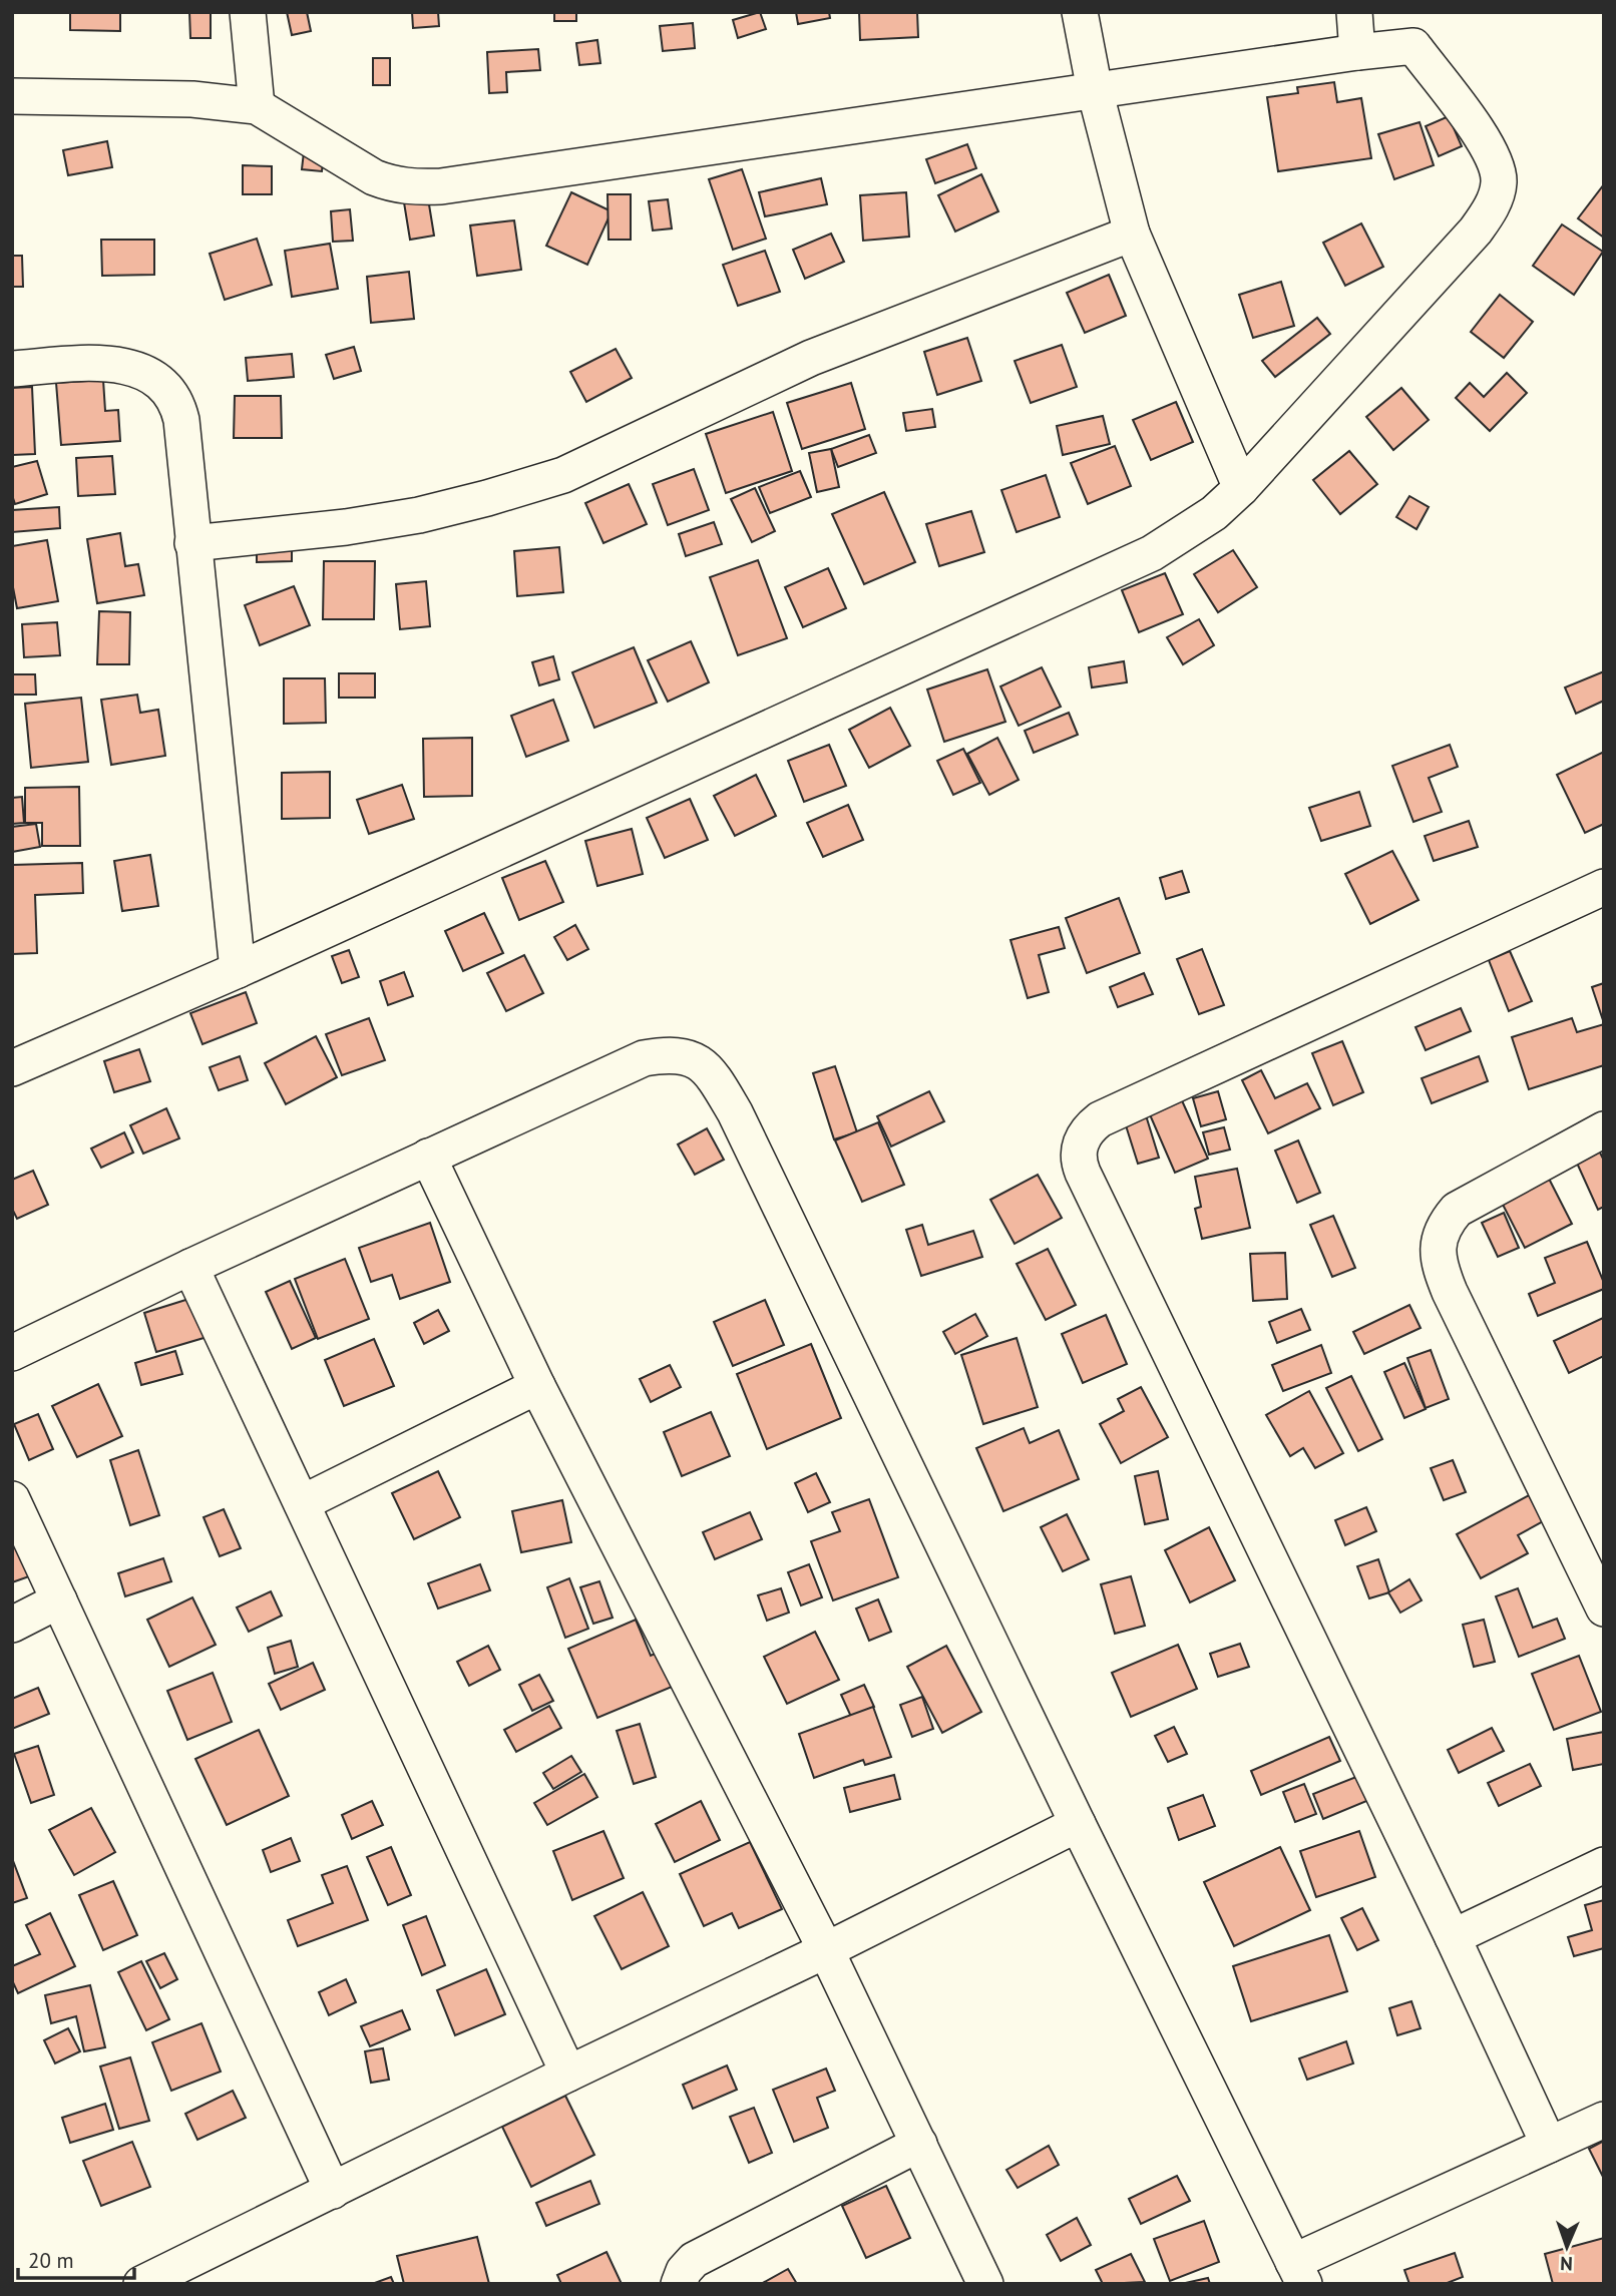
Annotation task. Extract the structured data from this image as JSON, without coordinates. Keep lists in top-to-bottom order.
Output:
{
  "scale_bar": "20 m",
  "north": "bottom"
}
